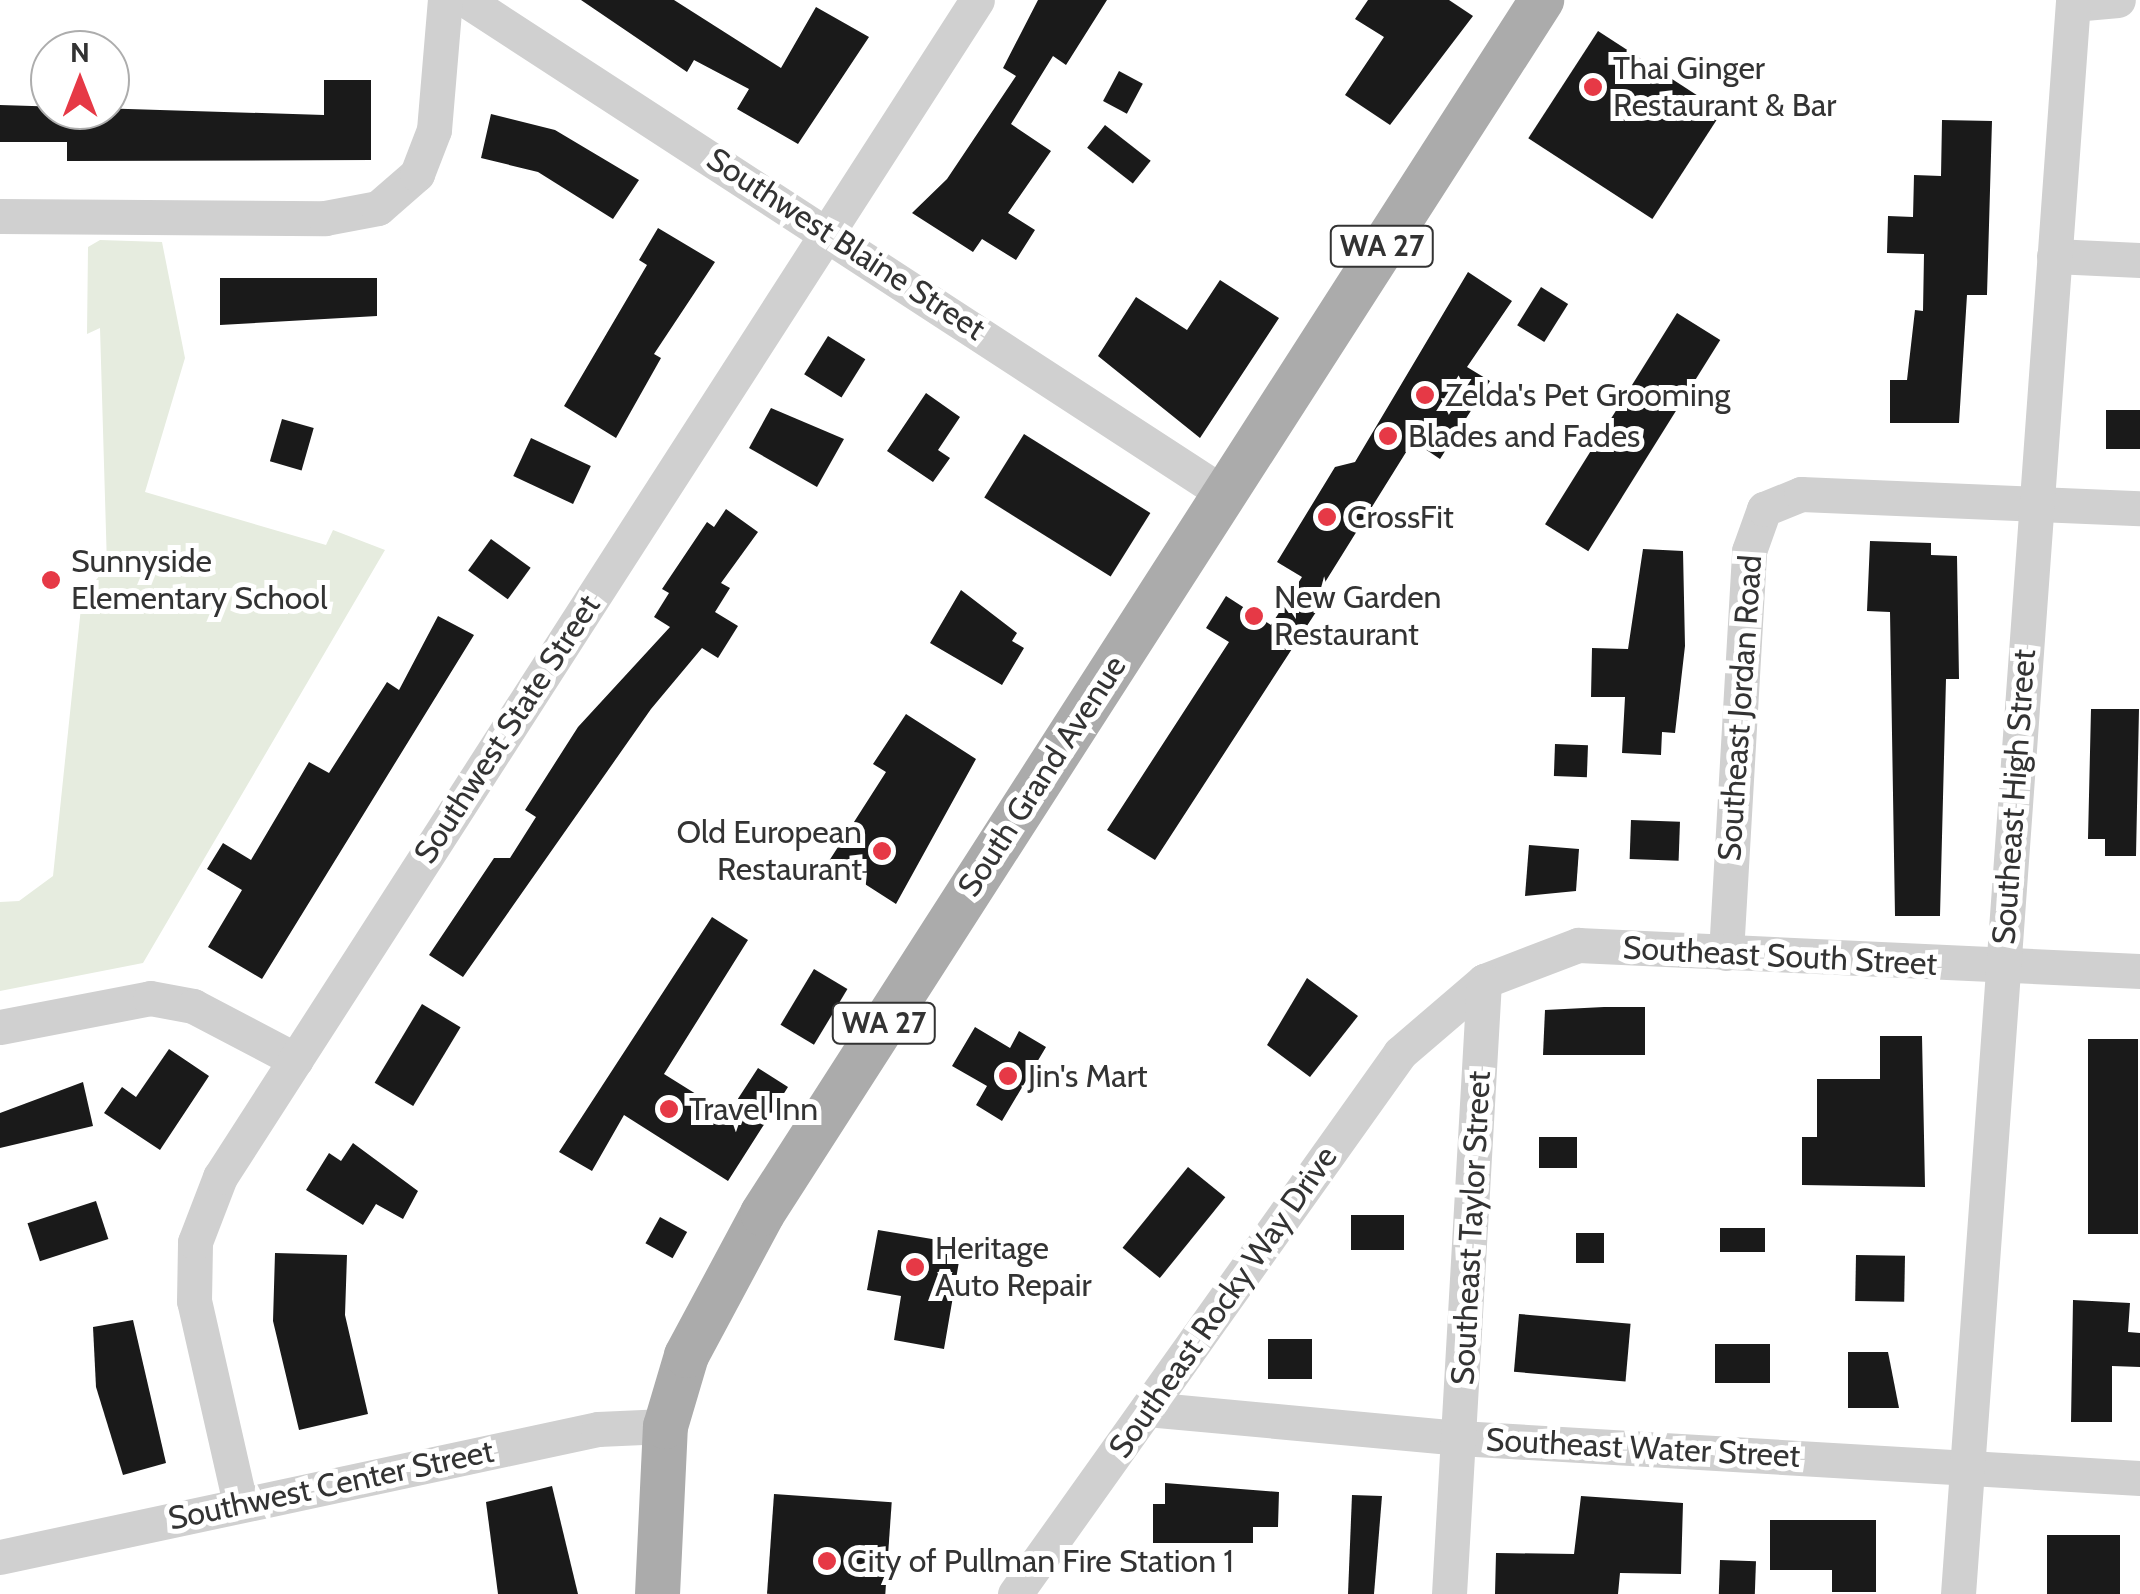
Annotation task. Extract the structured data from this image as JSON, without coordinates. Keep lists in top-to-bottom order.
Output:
{
  "streets": {
    "main road": ["WA 27", "South Grand Avenue"],
    "street": [
      "Southwest Blaine Street",
      "Southeast Jordan Road",
      "Southwest State Street",
      "Southeast High Street",
      "Southeast South Street",
      "Southeast Taylor Street",
      "Southeast Rocky Way Drive",
      "Southeast Water Street",
      "Southwest Center Street"
    ]
  },
  "crossings": [
    ["Southwest Blaine Street", "Southwest State Street"],
    ["Southwest Blaine Street", "South Grand Avenue"],
    ["Southeast Jordan Road", "Southeast High Street"],
    ["Southeast Jordan Road", "Southeast South Street"],
    ["Southwest State Street", "Southwest Center Street"],
    ["South Grand Avenue", "Southwest Center Street"],
    ["Southeast High Street", "Southeast South Street"],
    ["Southeast High Street", "Southeast Water Street"],
    ["Southeast South Street", "Southeast Taylor Street"],
    ["Southeast South Street", "Southeast Rocky Way Drive"],
    ["Southeast Taylor Street", "Southeast Water Street"],
    ["Southeast Rocky Way Drive", "Southeast Water Street"]
  ],
  "places": [
    "Thai Ginger Restaurant & Bar",
    "Zelda's Pet Grooming",
    "Blades and Fades",
    "CrossFit",
    "Sunnyside Elementary School",
    "New Garden Restaurant",
    "Old European Restaurant",
    "Jin's Mart",
    "Travel Inn",
    "Heritage Auto Repair",
    "City of Pullman Fire Station 1"
  ],
  "north": "top"
}
